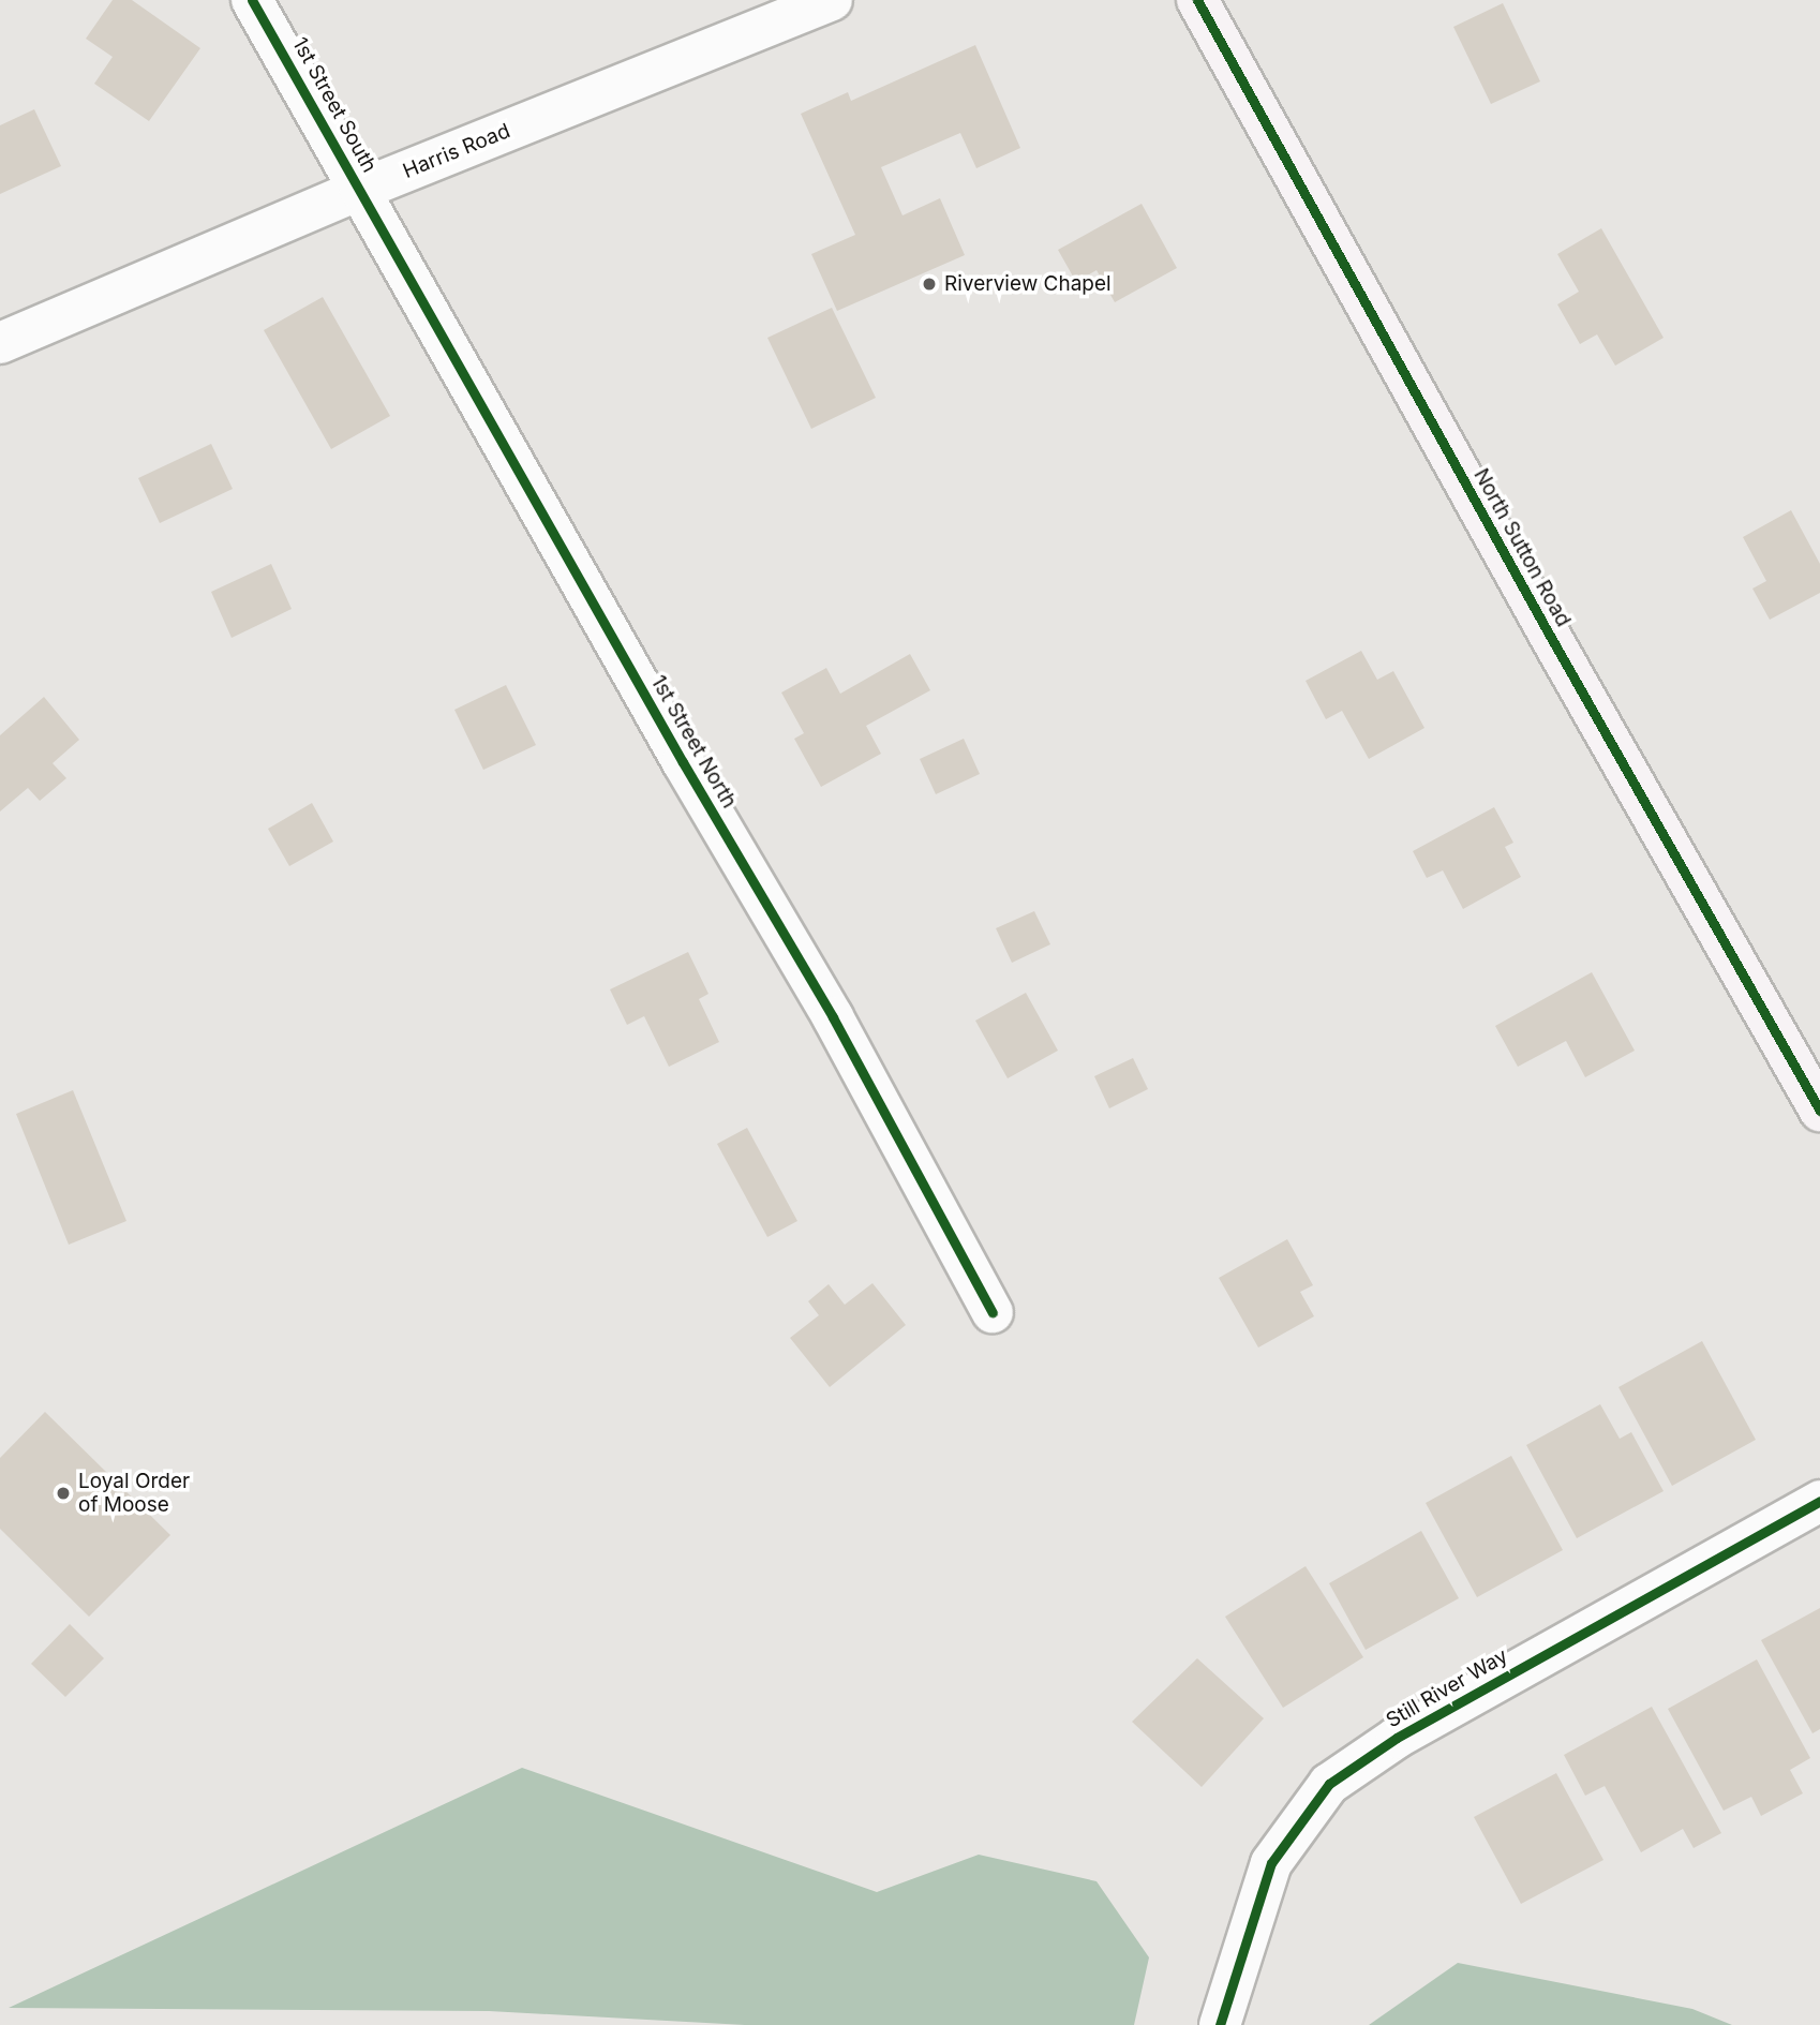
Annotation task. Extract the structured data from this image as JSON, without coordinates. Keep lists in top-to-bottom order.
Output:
{
  "streets": {
    "main road": ["North Sutton Road"],
    "street": [
      "1st Street South",
      "Harris Road",
      "1st Street North",
      "Still River Way"
    ]
  },
  "crossings": [
    ["1st Street South", "Harris Road"],
    ["1st Street South", "1st Street North"],
    ["Harris Road", "1st Street North"]
  ],
  "places": ["Riverview Chapel", "Loyal Order of Moose"]
}
